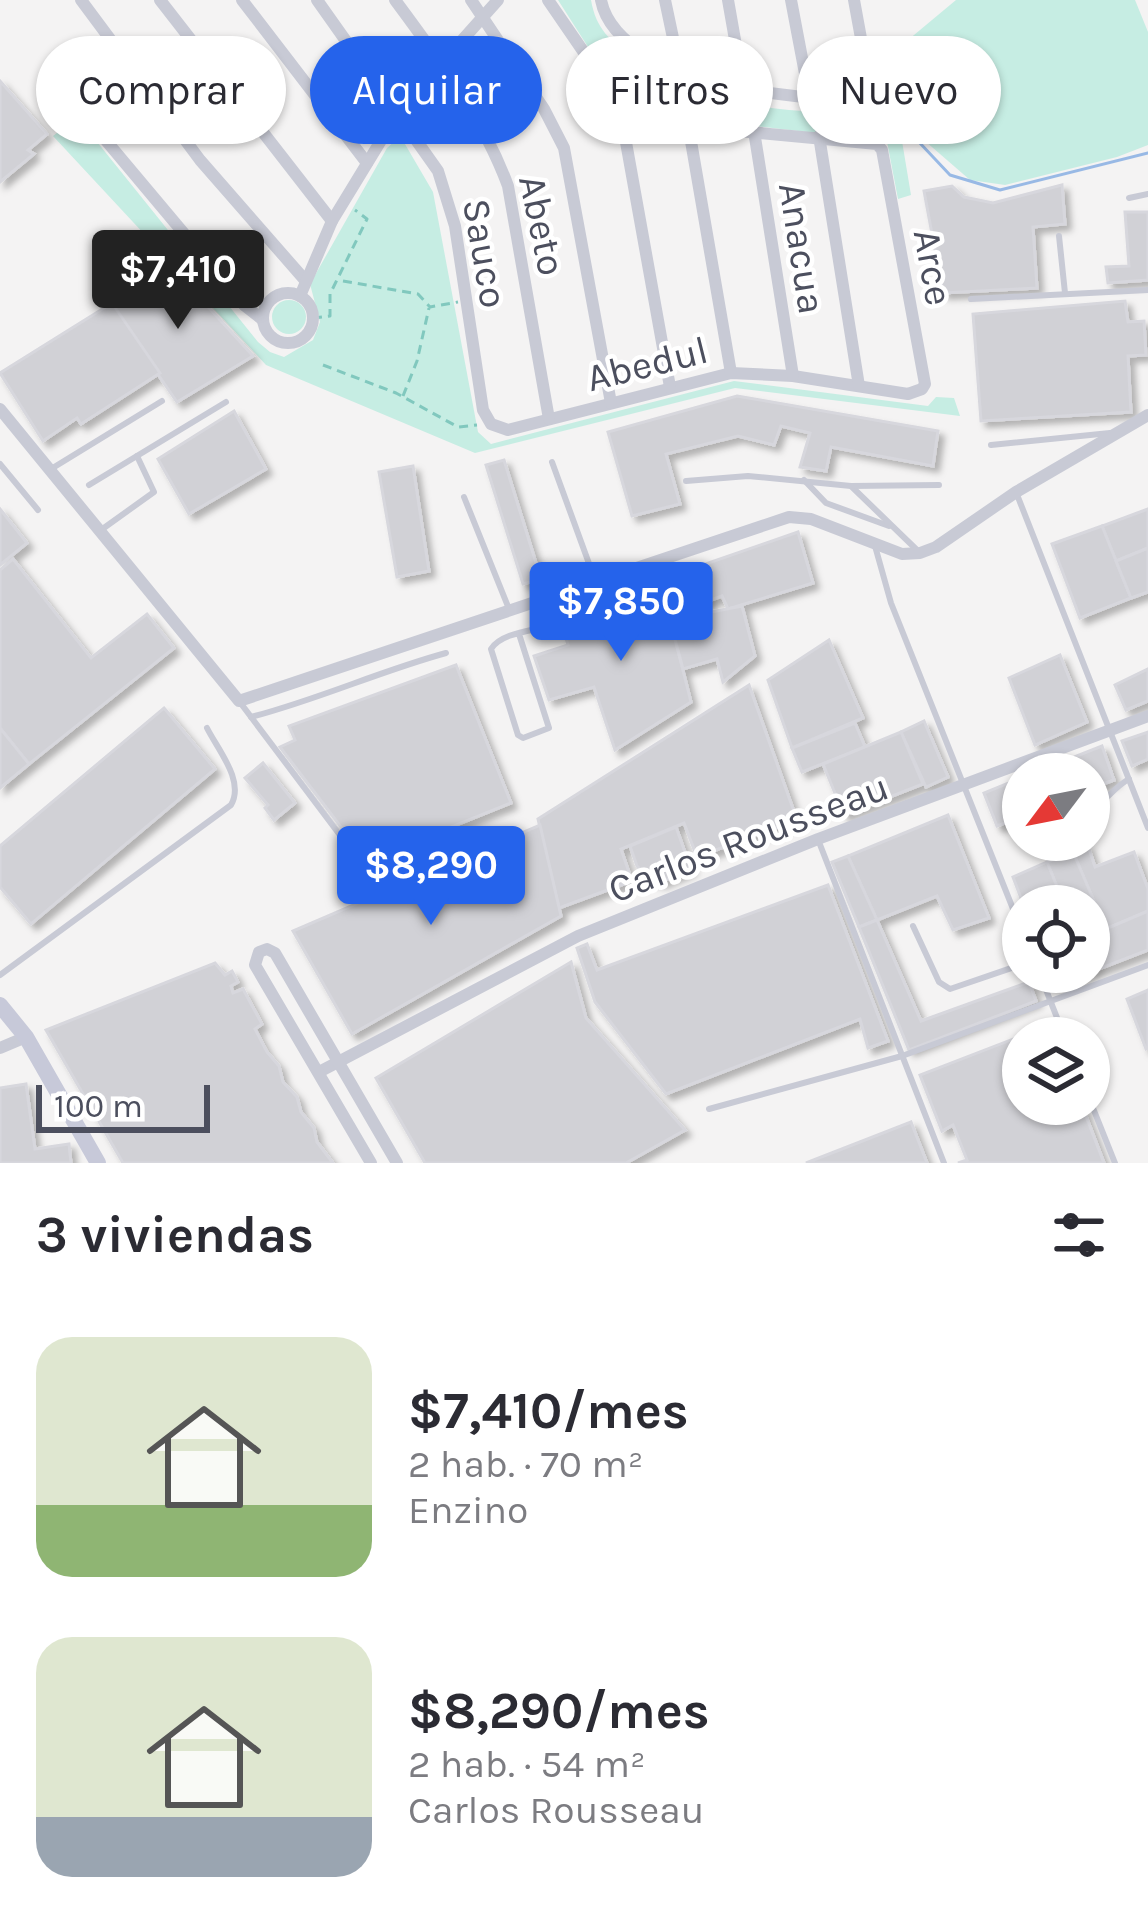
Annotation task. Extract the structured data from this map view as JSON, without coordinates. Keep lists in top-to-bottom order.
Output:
{
  "streets": {
    "street": [
      "Abeto",
      "Anacua",
      "Sauco",
      "Arce",
      "Abedul",
      "Carlos Rousseau"
    ]
  },
  "crossings": [
    ["Abeto", "Abedul"],
    ["Anacua", "Abedul"],
    ["Sauco", "Abedul"],
    ["Arce", "Abedul"]
  ],
  "scale_bar": "100 m",
  "north": "bottom left",
  "page": {
    "chip": [
      "Comprar",
      "Alquilar",
      "Filtros",
      "Nuevo"
    ],
    "price": ["$7,410", "$7,850", "$8,290"],
    "scale": "100 m",
    "heading": "3 viviendas",
    "list": [
      {
        "name": "$7,410/mes",
        "note": "2 hab. · 70 m² · Enzino"
      },
      {
        "name": "$8,290/mes",
        "note": "2 hab. · 54 m² · Carlos Rousseau"
      }
    ]
  }
}
